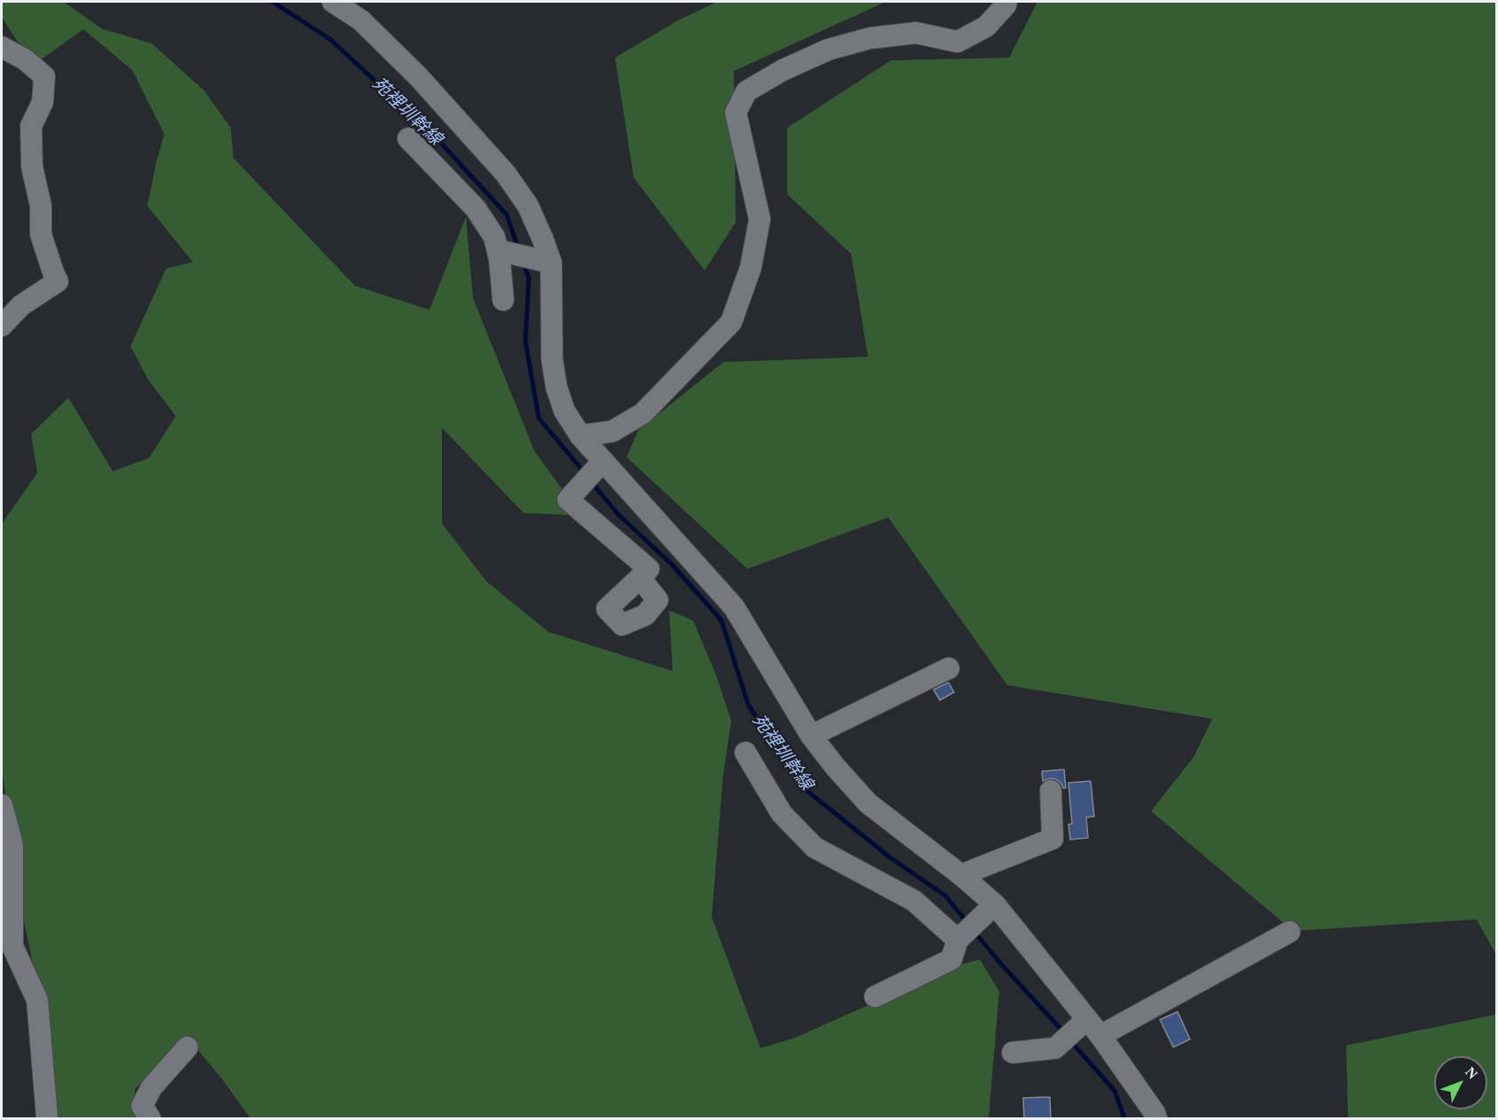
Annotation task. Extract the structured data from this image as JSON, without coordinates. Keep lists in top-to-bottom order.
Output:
{
  "water": ["苑裡圳幹線"],
  "north": "top right"
}
